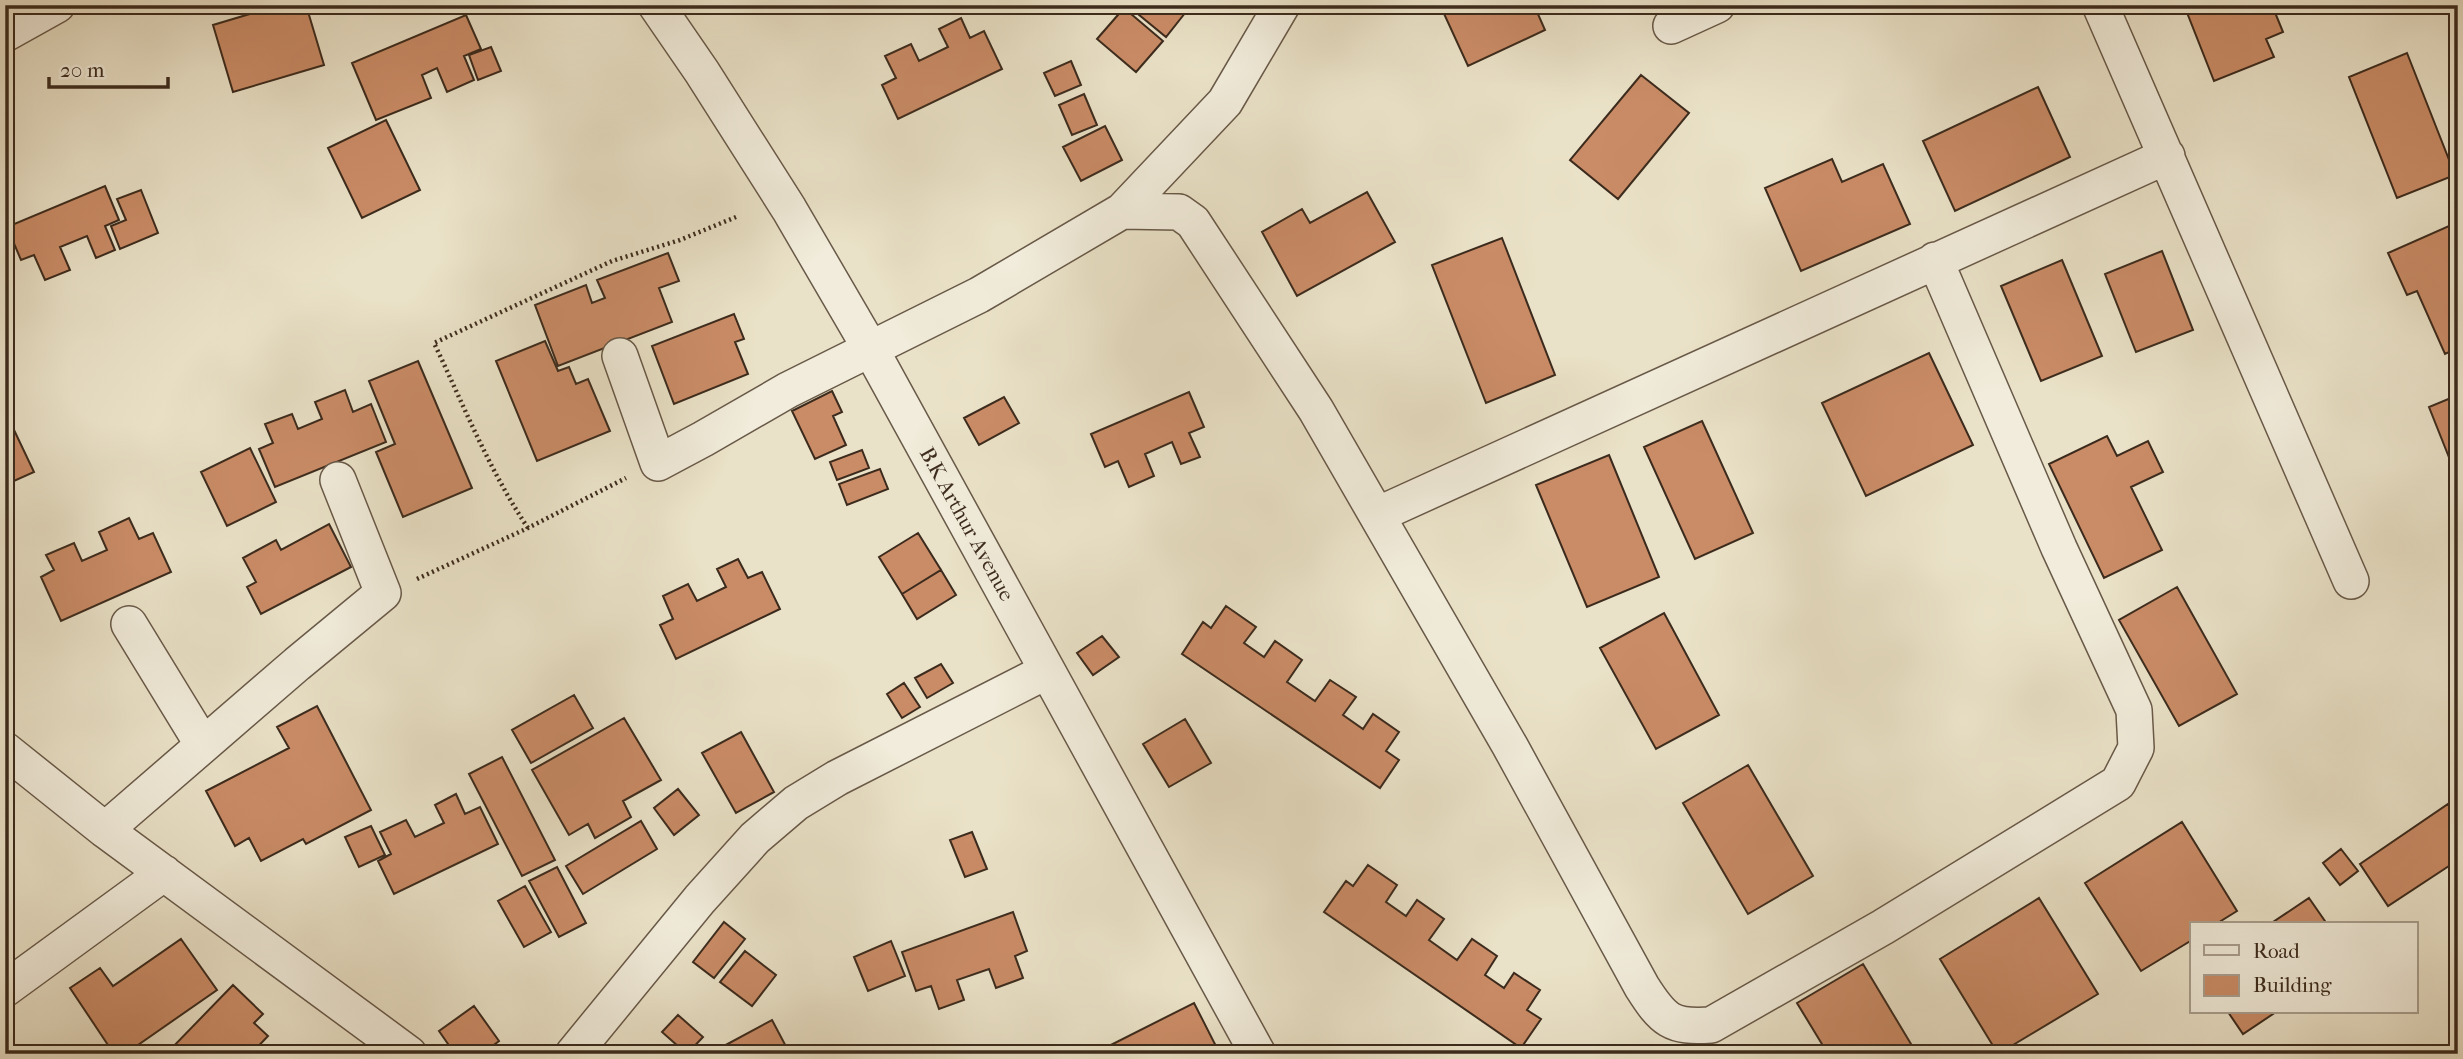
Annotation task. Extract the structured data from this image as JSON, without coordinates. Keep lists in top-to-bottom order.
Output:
{
  "streets": {
    "street": ["B.K Arthur Avenue"]
  },
  "legend": ["Road", "Building"],
  "scale_bar": "20 m"
}
